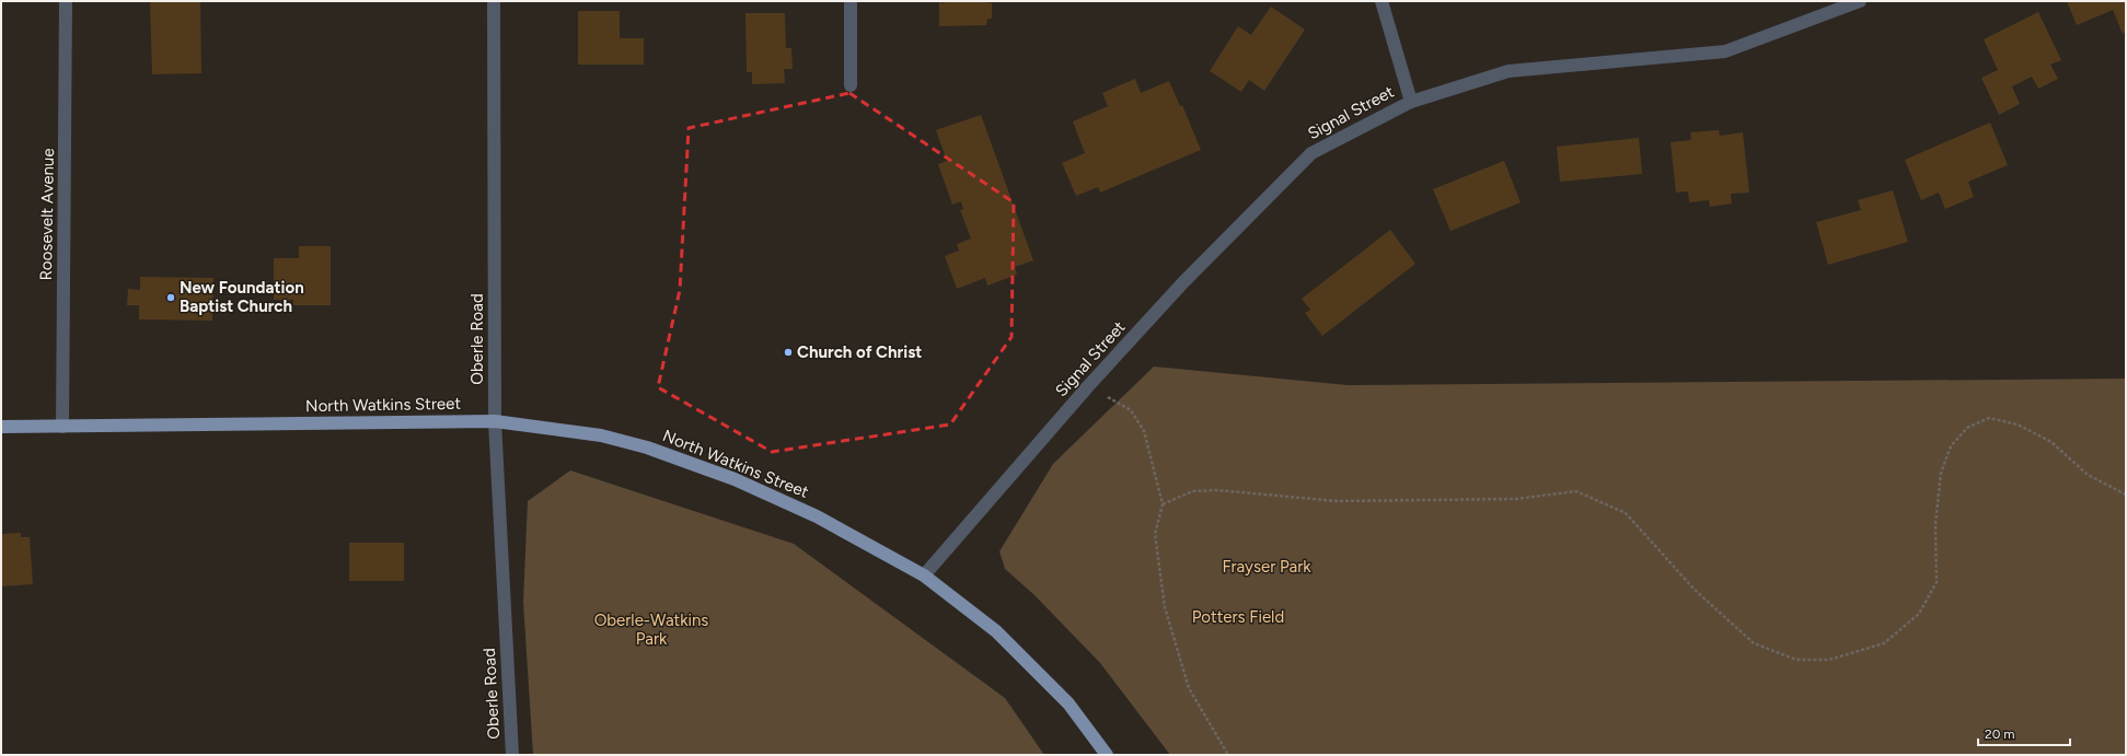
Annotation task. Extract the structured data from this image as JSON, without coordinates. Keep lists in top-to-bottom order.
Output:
{
  "streets": {
    "main road": ["North Watkins Street"],
    "street": ["Signal Street", "Roosevelt Avenue", "Oberle Road"]
  },
  "crossings": [
    ["Signal Street", "North Watkins Street"],
    ["Roosevelt Avenue", "North Watkins Street"],
    ["Oberle Road", "North Watkins Street"]
  ],
  "parks": ["Frayser Park", "Potters Field", "Oberle-Watkins Park"],
  "places": ["New Foundation Baptist Church", "Church of Christ"],
  "scale_bar": "20 m"
}
